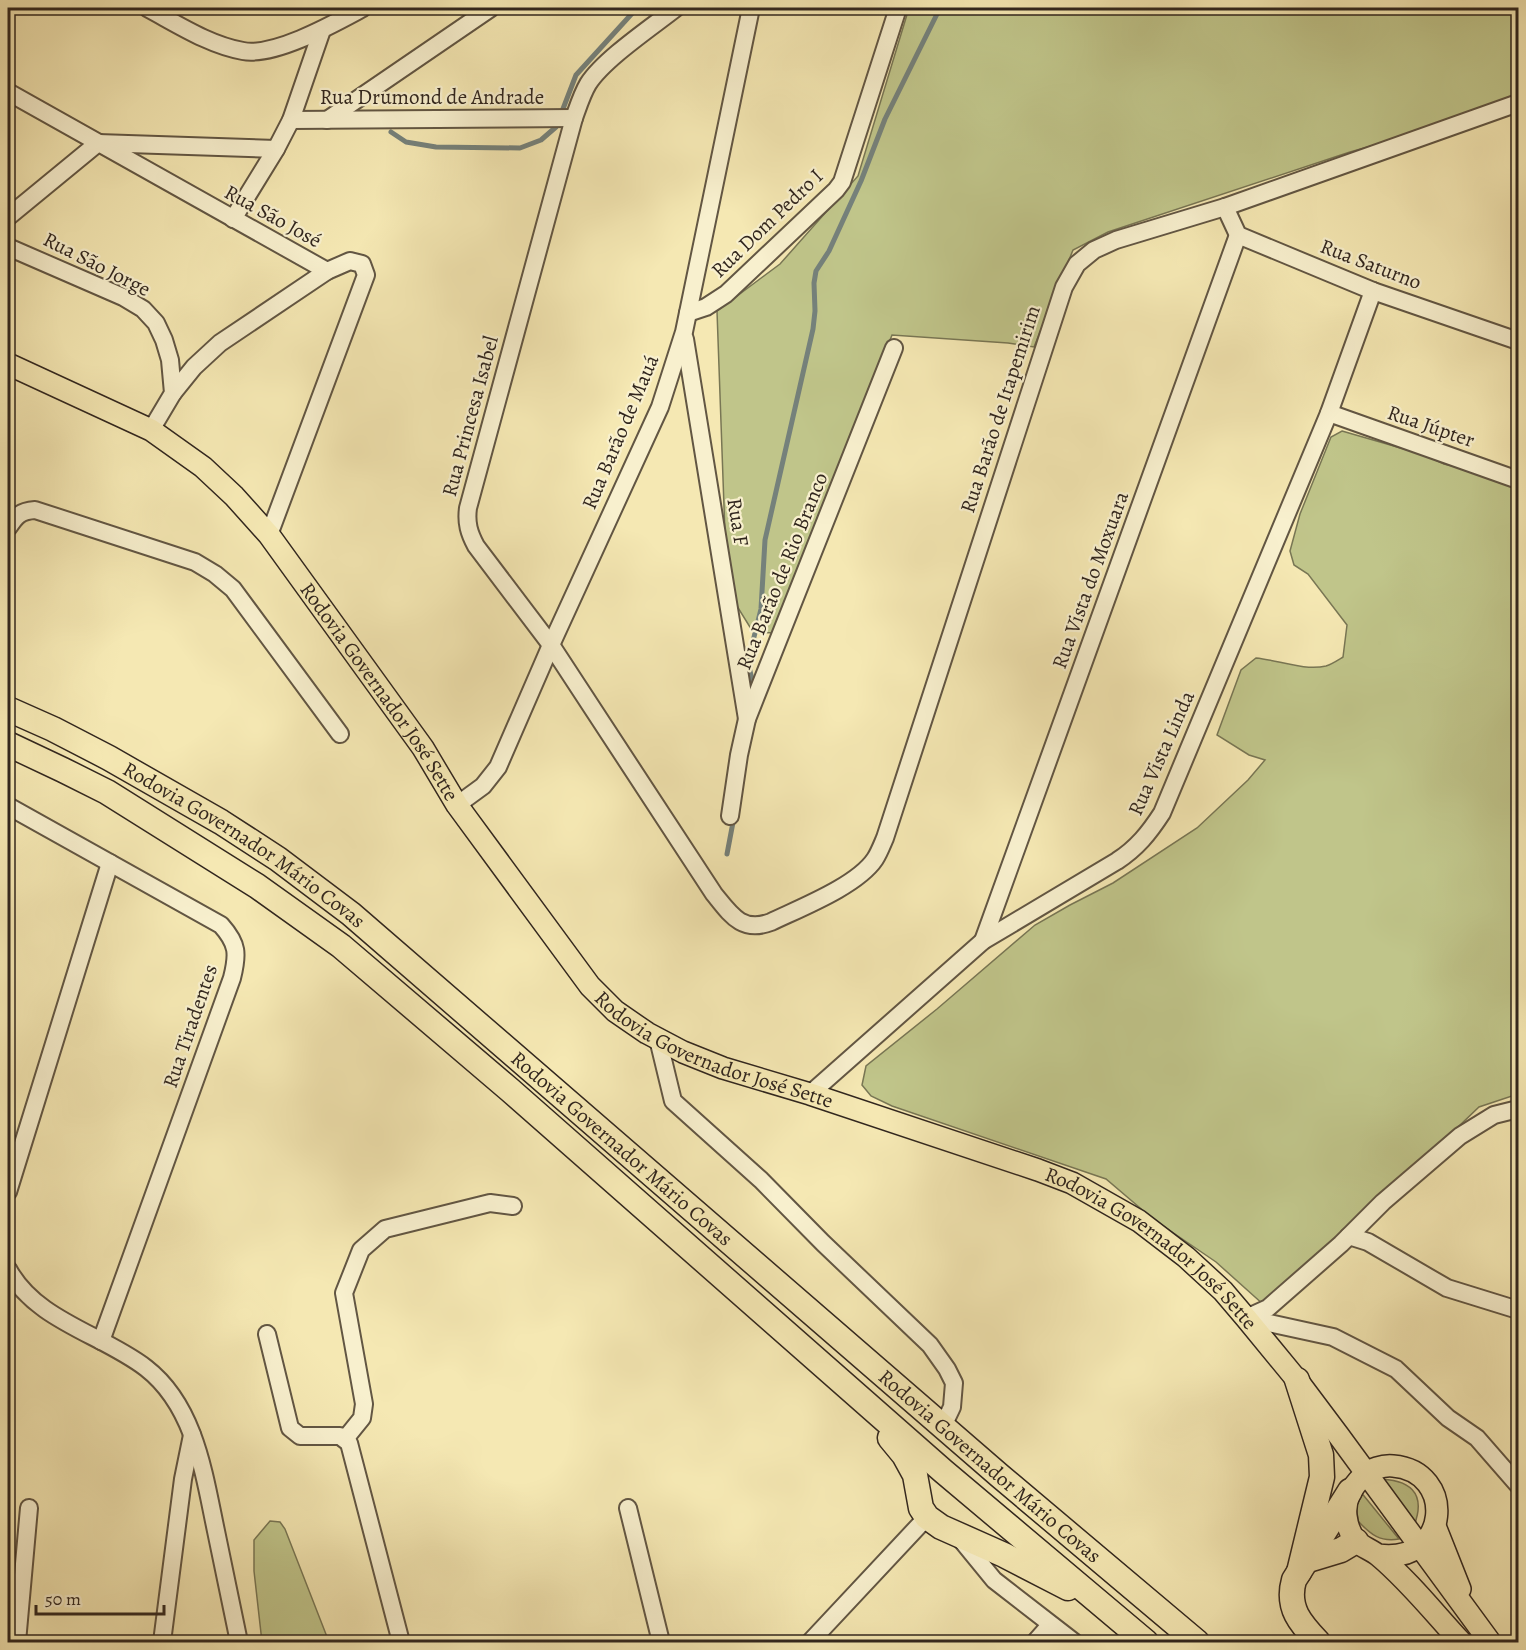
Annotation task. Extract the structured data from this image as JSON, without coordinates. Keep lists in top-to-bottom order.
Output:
{
  "streets": {
    "highway": ["Rodovia Governador Mário Covas"],
    "main road": ["Rodovia Governador José Sette"],
    "street": [
      "Rua Drumond de Andrade",
      "Rua São José",
      "Rua Dom Pedro I",
      "Rua São Jorge",
      "Rua Saturno",
      "Rua Barão de Itapemirim",
      "Rua Princesa Isabel",
      "Rua Júpter",
      "Rua Barão de Mauá",
      "Rua F",
      "Rua Barão de Rio Branco",
      "Rua Vista do Moxuara",
      "Rua Vista Linda",
      "Rua Tiradentes"
    ]
  },
  "crossings": [
    ["Rua Drumond de Andrade", "Rua Princesa Isabel"],
    ["Rua São José", "Rodovia Governador José Sette"],
    ["Rua Dom Pedro I", "Rua Barão de Mauá"],
    ["Rua Saturno", "Rua Vista do Moxuara"],
    ["Rua Saturno", "Rua Vista Linda"],
    ["Rua Barão de Itapemirim", "Rua Princesa Isabel"],
    ["Rua Princesa Isabel", "Rua Barão de Mauá"],
    ["Rua Júpter", "Rua Vista Linda"],
    ["Rua Barão de Mauá", "Rua F"],
    ["Rua Barão de Mauá", "Rodovia Governador José Sette"],
    ["Rua F", "Rua Barão de Rio Branco"],
    ["Rua Vista do Moxuara", "Rua Vista Linda"],
    ["Rodovia Governador José Sette", "Rua Vista Linda"]
  ],
  "scale_bar": "50 m"
}
